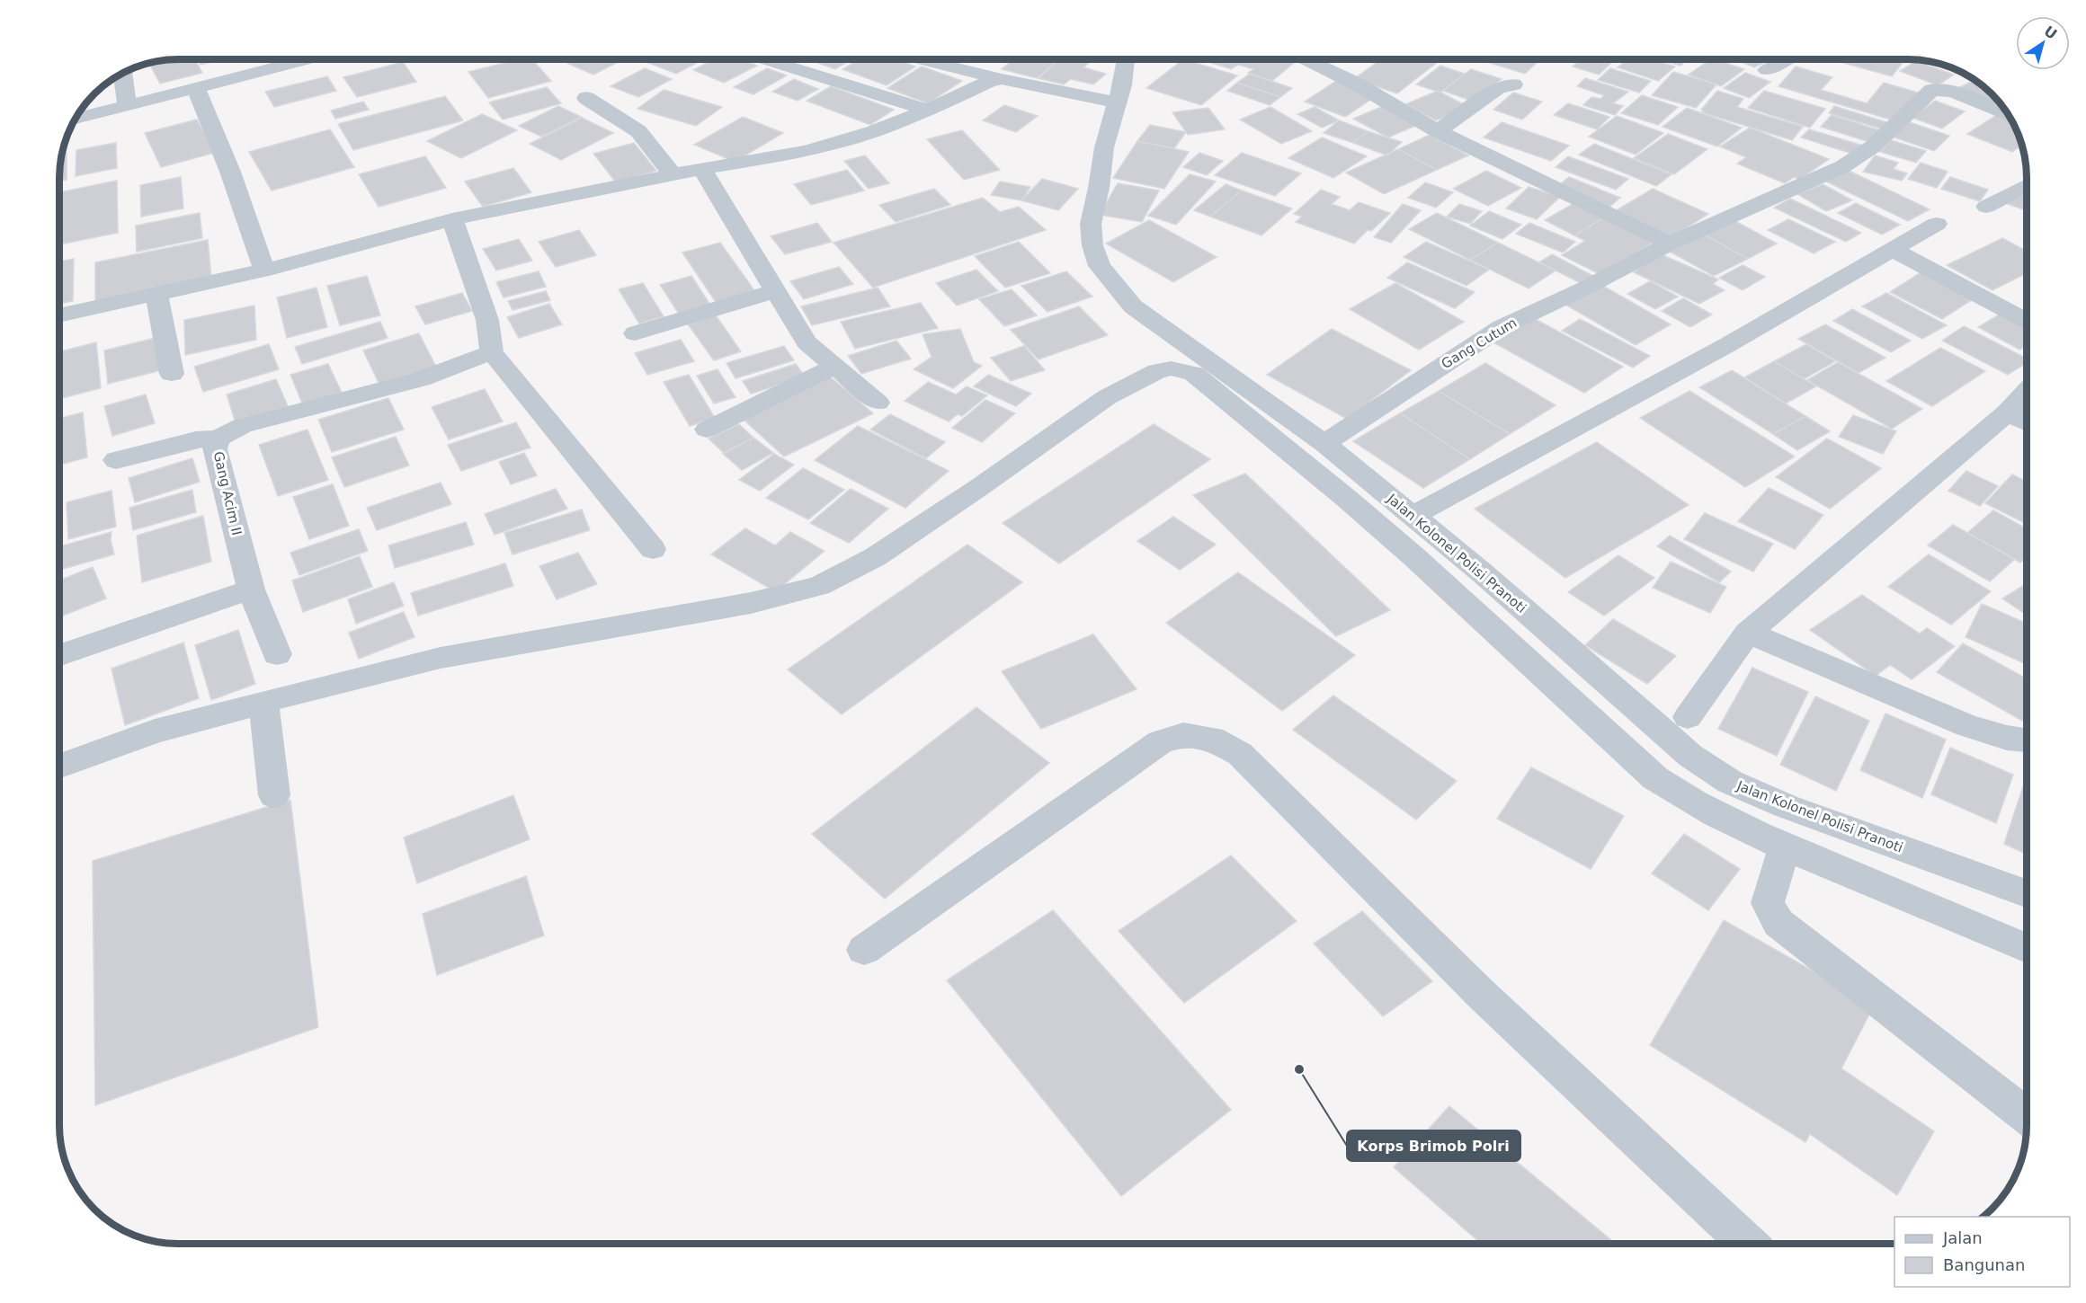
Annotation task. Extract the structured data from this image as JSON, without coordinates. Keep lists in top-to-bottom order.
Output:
{
  "streets": {
    "street": ["Gang Cutum", "Gang Acim II", "Jalan Kolonel Polisi Pranoti"]
  },
  "crossings": [
    ["Gang Cutum", "Jalan Kolonel Polisi Pranoti"]
  ],
  "places": ["Korps Brimob Polri"],
  "legend": ["Jalan", "Bangunan"],
  "north": "top right"
}
